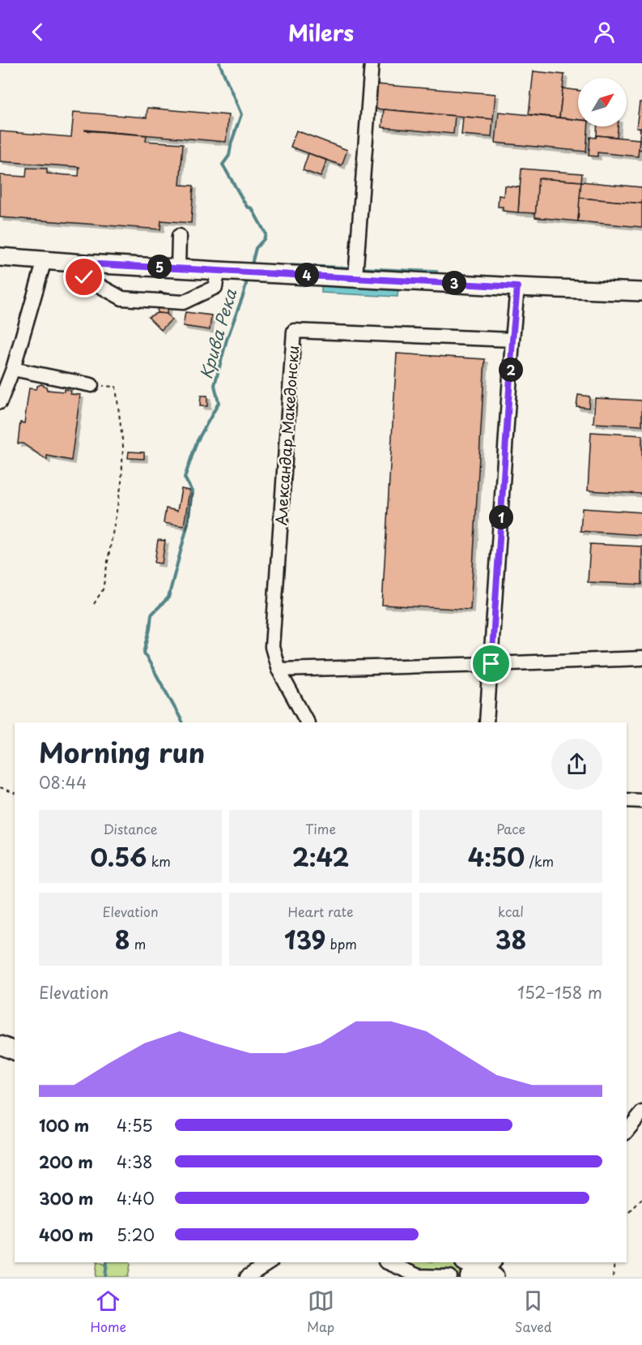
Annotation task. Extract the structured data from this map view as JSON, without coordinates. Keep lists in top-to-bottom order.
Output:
{
  "streets": {
    "lane": ["Александар Македонски"]
  },
  "water": ["Крива Река"],
  "north": "top right",
  "page": {
    "header": "Milers",
    "pins": [
      "5",
      "4",
      "3",
      "2",
      "1"
    ],
    "heading": ["Morning run", "08:44"],
    "stats": [
      ["Distance", "0.56 km"],
      ["Time", "2:42"],
      ["Pace", "4:50 /km"],
      ["Elevation", "8 m"],
      ["Heart rate", "139 bpm"],
      ["kcal", "38"]
    ],
    "chart": ["Elevation", "152–158 m"],
    "list": [
      {
        "name": "100 m",
        "note": "4:55"
      },
      {
        "name": "200 m",
        "note": "4:38"
      },
      {
        "name": "300 m",
        "note": "4:40"
      },
      {
        "name": "400 m",
        "note": "5:20"
      }
    ],
    "tabs": ["Home", "Map", "Saved"]
  }
}
